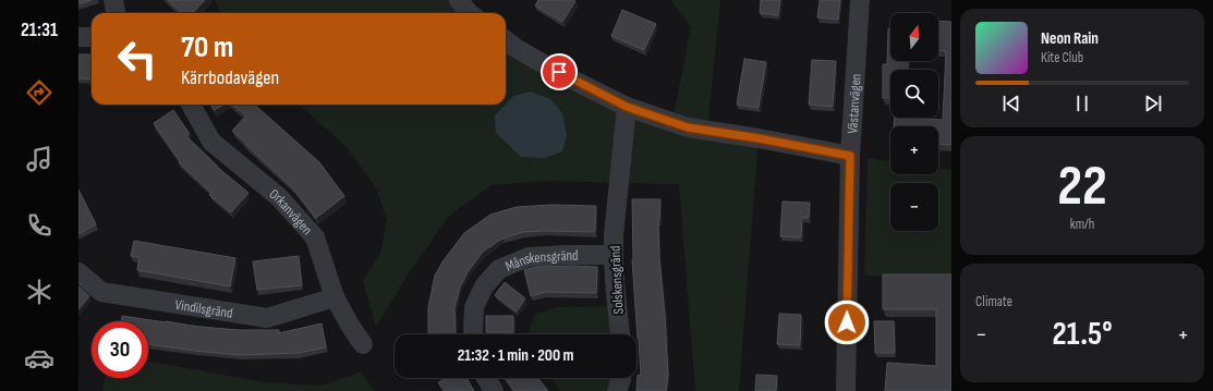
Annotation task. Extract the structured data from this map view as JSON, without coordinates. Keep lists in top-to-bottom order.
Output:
{
  "streets": {
    "street": [
      "Västanvägen",
      "Orkanvägen",
      "Månskensgränd",
      "Solskensgränd",
      "Vindilsgränd"
    ]
  },
  "crossings": [
    ["Orkanvägen", "Vindilsgränd"],
    ["Månskensgränd", "Solskensgränd"]
  ],
  "north": "top",
  "page": {
    "tabs": "21:31",
    "map_buttons": ["+", "−"],
    "turn": ["70 m", "Kärrbodavägen"],
    "song": ["Neon Rain", "Kite Club"],
    "tile": [
      ["22", "km/h"],
      "Climate"
    ],
    "heat": ["−", "21.5°", "+"],
    "limit": "30",
    "trip": "21:32 · 1 min · 200 m"
  }
}
